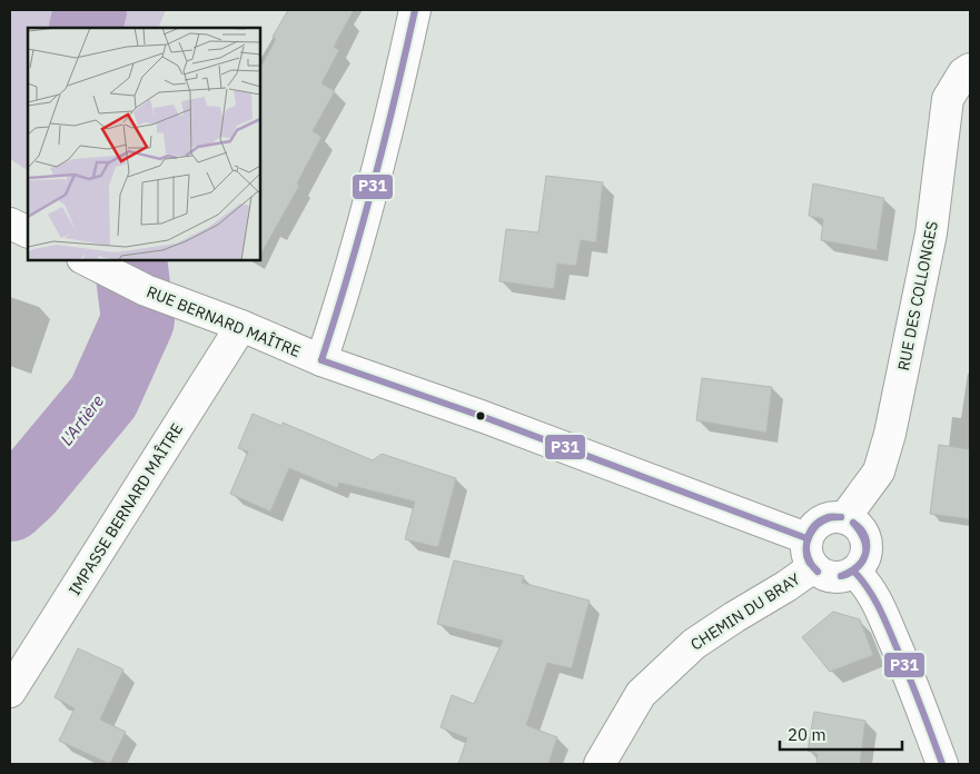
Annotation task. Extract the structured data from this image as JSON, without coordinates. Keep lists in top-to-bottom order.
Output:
{
  "streets": {
    "street": [
      "RUE DES COLLONGES",
      "RUE BERNARD MAÎTRE",
      "IMPASSE BERNARD MAÎTRE",
      "CHEMIN DU BRAY"
    ]
  },
  "crossings": [
    ["RUE DES COLLONGES", "RUE BERNARD MAÎTRE"],
    ["RUE DES COLLONGES", "CHEMIN DU BRAY"],
    ["RUE BERNARD MAÎTRE", "IMPASSE BERNARD MAÎTRE"],
    ["RUE BERNARD MAÎTRE", "CHEMIN DU BRAY"]
  ],
  "water": ["L'Artière"],
  "lines": ["transit line P31"],
  "scale_bar": "20 m"
}
